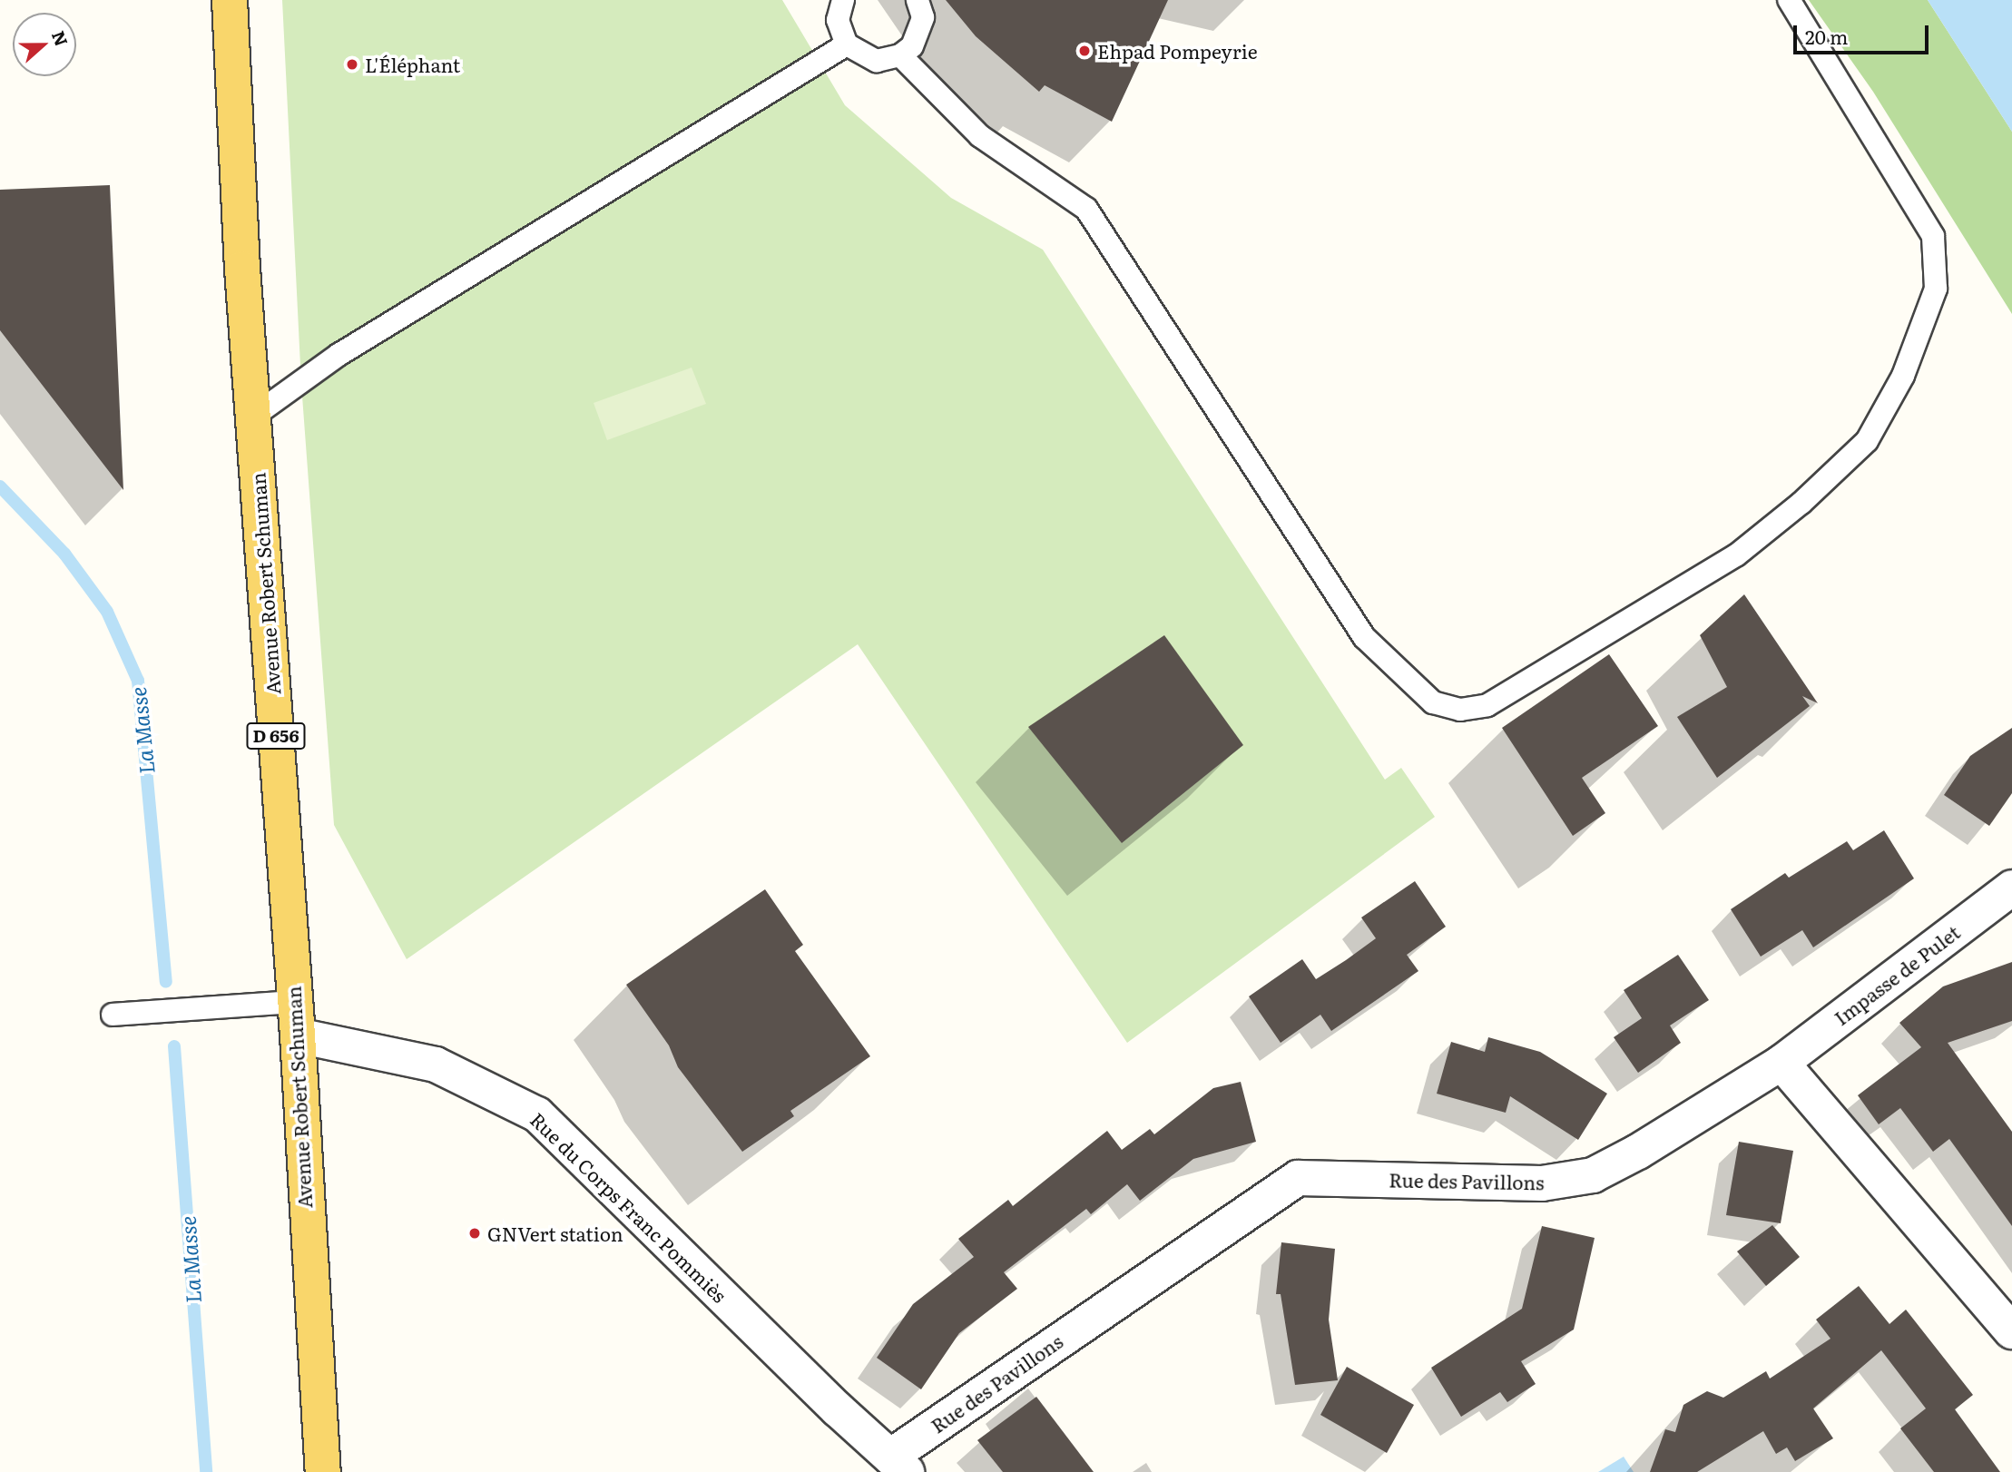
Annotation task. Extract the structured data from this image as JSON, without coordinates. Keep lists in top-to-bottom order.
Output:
{
  "streets": {
    "main road": ["Avenue Robert Schuman", "D 656"],
    "street": ["Impasse de Pulet", "Rue des Pavillons", "Rue du Corps Franc Pommiès"]
  },
  "crossings": [
    ["Avenue Robert Schuman", "Rue du Corps Franc Pommiès"],
    ["Impasse de Pulet", "Rue des Pavillons"],
    ["Rue des Pavillons", "Rue du Corps Franc Pommiès"]
  ],
  "water": ["La Masse"],
  "places": ["Ehpad Pompeyrie", "L'Éléphant", "GNVert station"],
  "scale_bar": "20 m",
  "north": "right"
}
